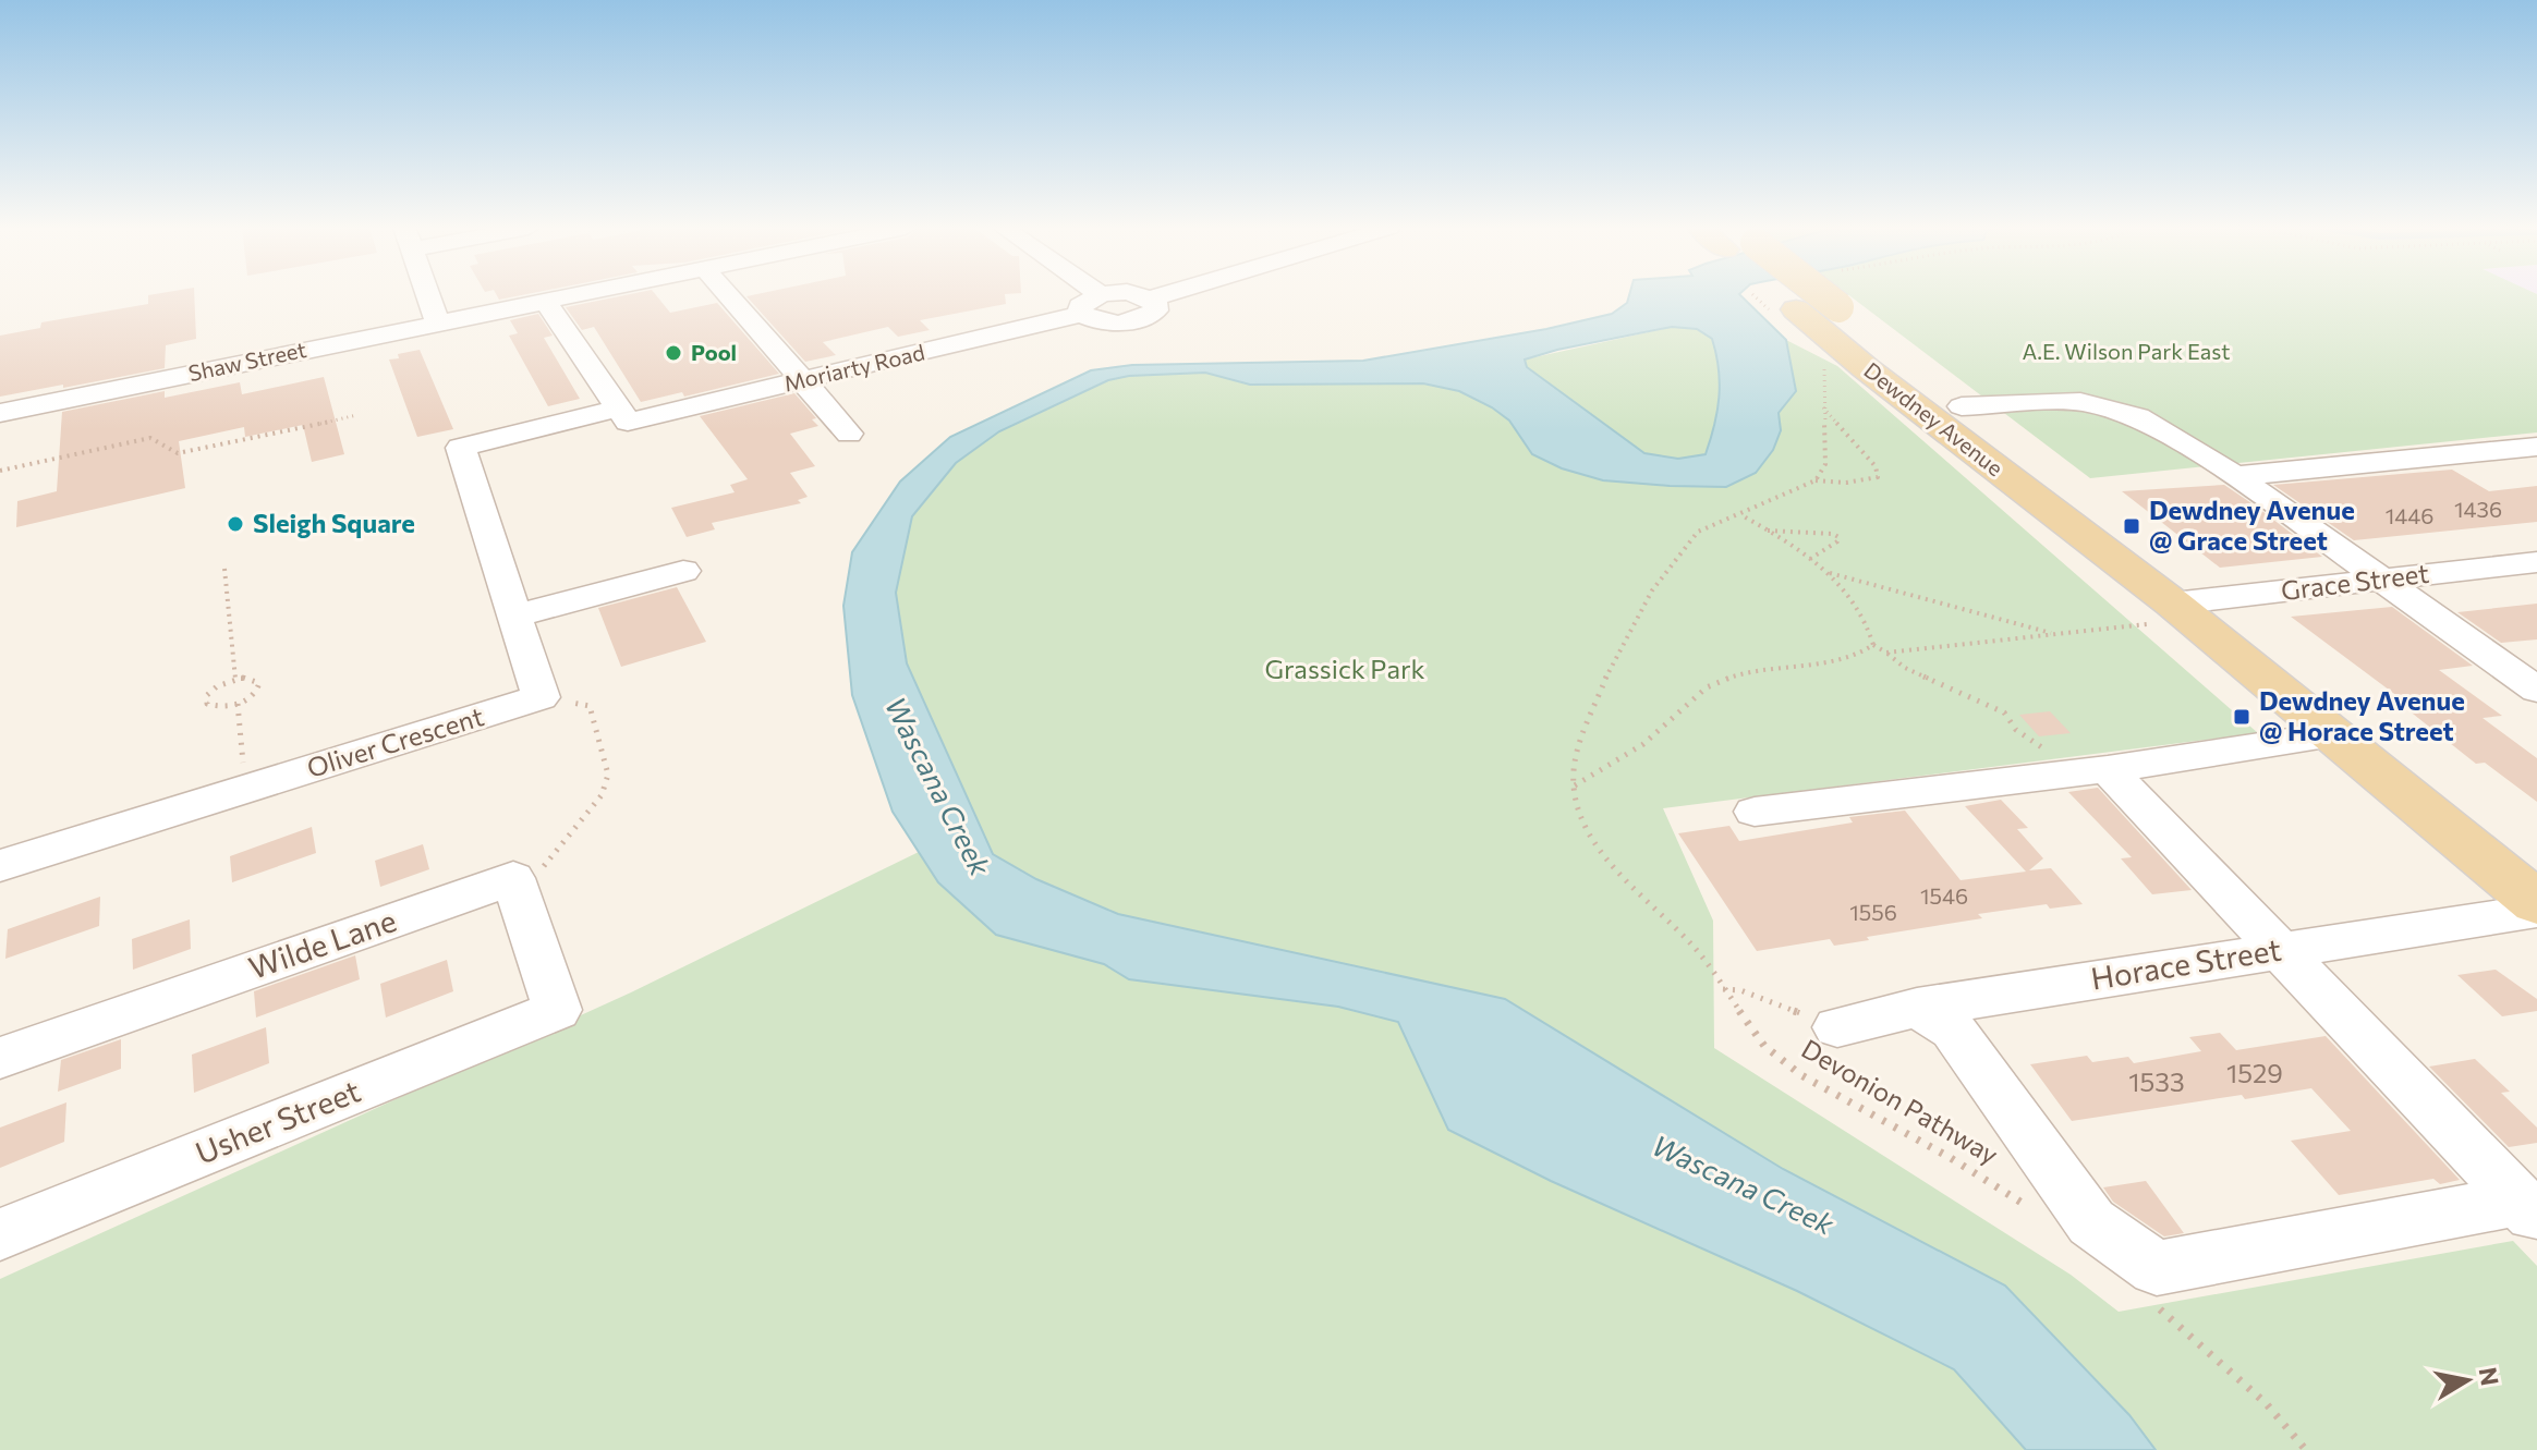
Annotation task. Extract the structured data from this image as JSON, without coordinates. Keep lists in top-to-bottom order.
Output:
{
  "streets": {
    "main road": ["Dewdney Avenue"],
    "street": [
      "Shaw Street",
      "Moriarty Road",
      "Grace Street",
      "Oliver Crescent",
      "Wilde Lane",
      "Horace Street",
      "Usher Street"
    ],
    "path": ["Devonion Pathway"]
  },
  "crossings": [
    ["Dewdney Avenue", "Grace Street"],
    ["Wilde Lane", "Usher Street"]
  ],
  "water": ["Wascana Creek"],
  "parks": ["A.E. Wilson Park East", "Grassick Park"],
  "places": {
    "other": ["Pool", "Sleigh Square"],
    "transit": ["Dewdney Avenue @ Grace Street", "Dewdney Avenue @ Horace Street"]
  },
  "house_numbers": [
    "1436",
    "1446",
    "1546",
    "1556",
    "1529",
    "1533"
  ],
  "north": "right"
}
